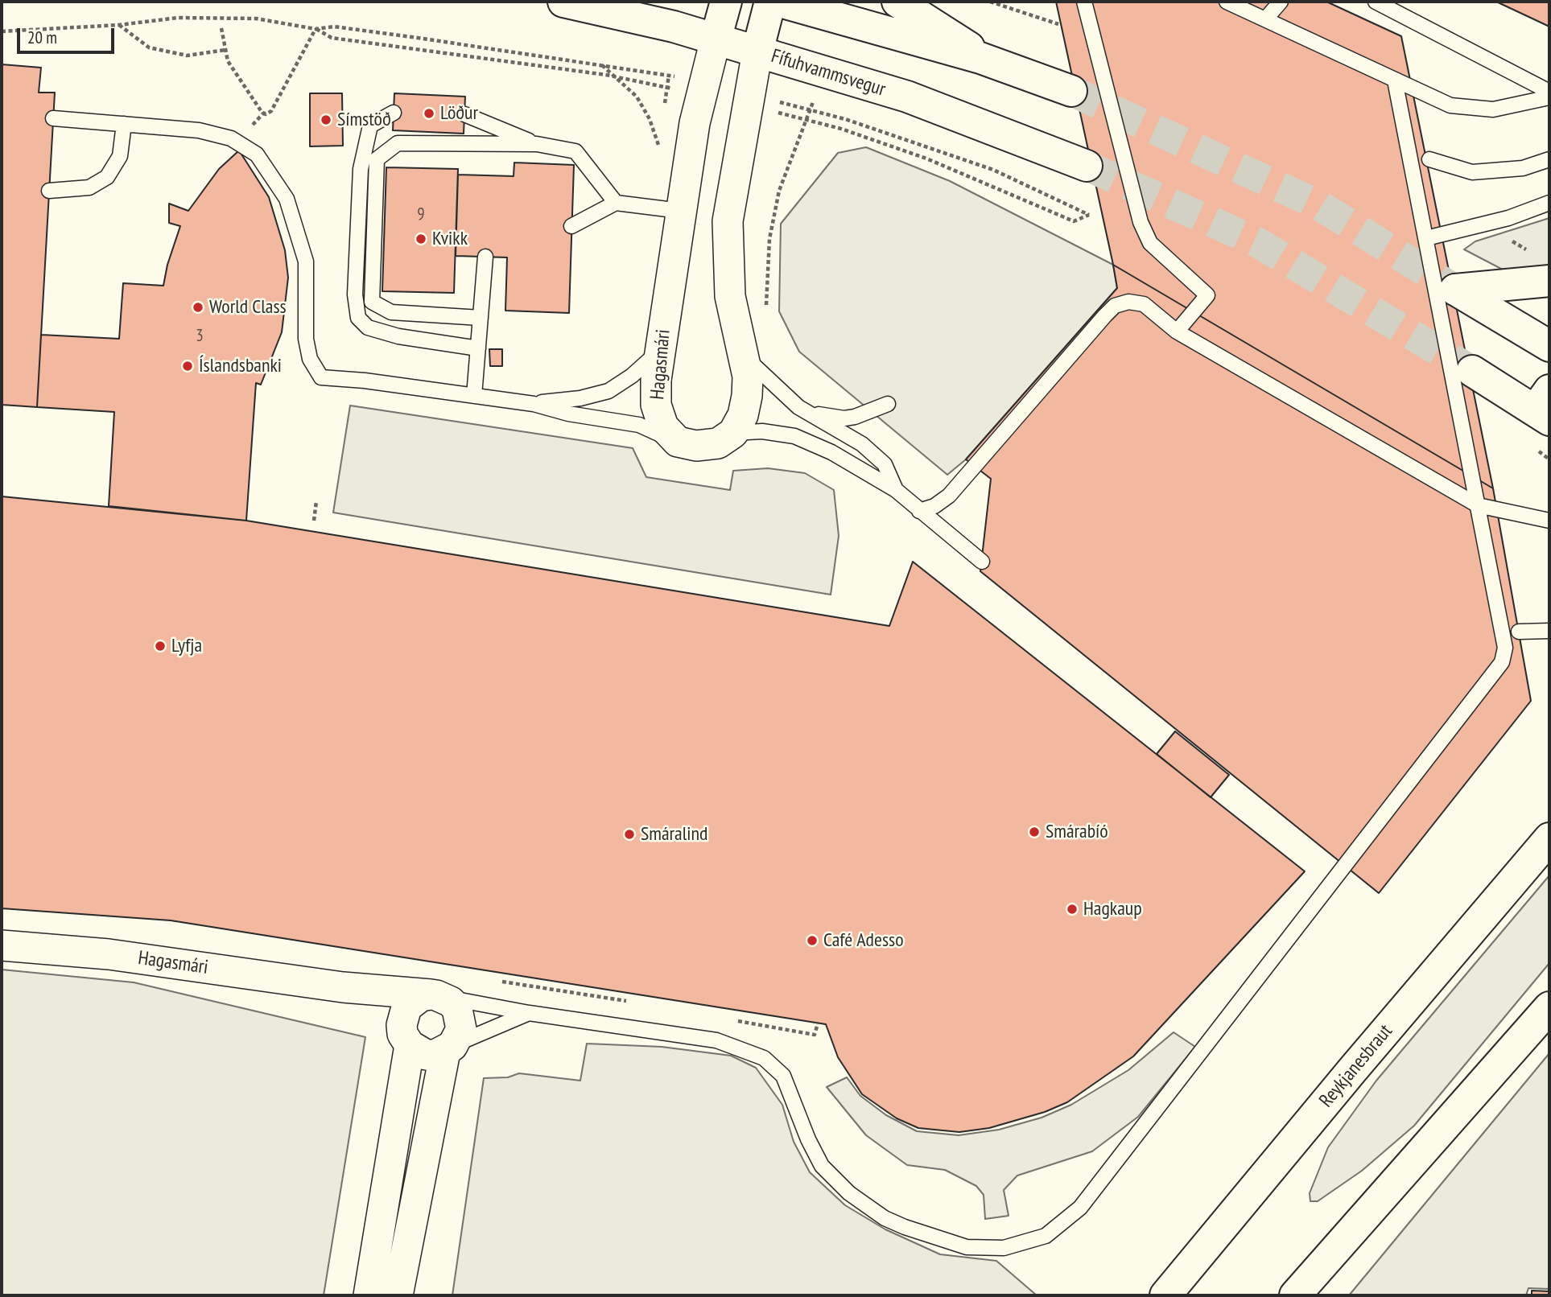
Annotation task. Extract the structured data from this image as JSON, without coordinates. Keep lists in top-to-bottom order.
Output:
{
  "streets": {
    "main road": ["Fífuhvammsvegur", "Reykjanesbraut"],
    "street": ["Hagasmári"]
  },
  "crossings": [
    ["Fífuhvammsvegur", "Hagasmári"]
  ],
  "places": [
    "Löður",
    "Símstöð",
    "Kvikk",
    "World Class",
    "Íslandsbanki",
    "Lyfja",
    "Smárabíó",
    "Smáralind",
    "Hagkaup",
    "Café Adesso"
  ],
  "house_numbers": ["9", "3"],
  "scale_bar": "20 m"
}
